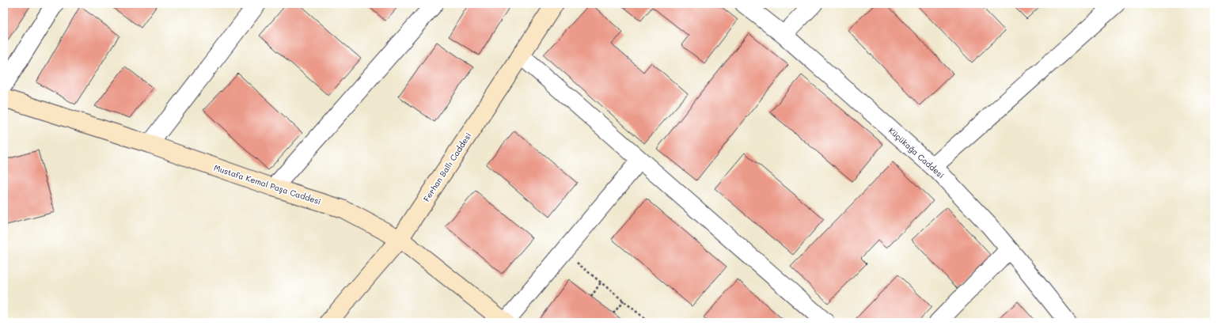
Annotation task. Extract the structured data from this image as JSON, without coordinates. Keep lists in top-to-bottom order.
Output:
{
  "streets": {
    "main road": ["Ferhan Ballı Caddesi", "Mustafa Kemal Paşa Caddesi"],
    "street": ["Küçükağa Caddesi"]
  },
  "crossings": [
    ["Ferhan Ballı Caddesi", "Mustafa Kemal Paşa Caddesi"]
  ]
}
